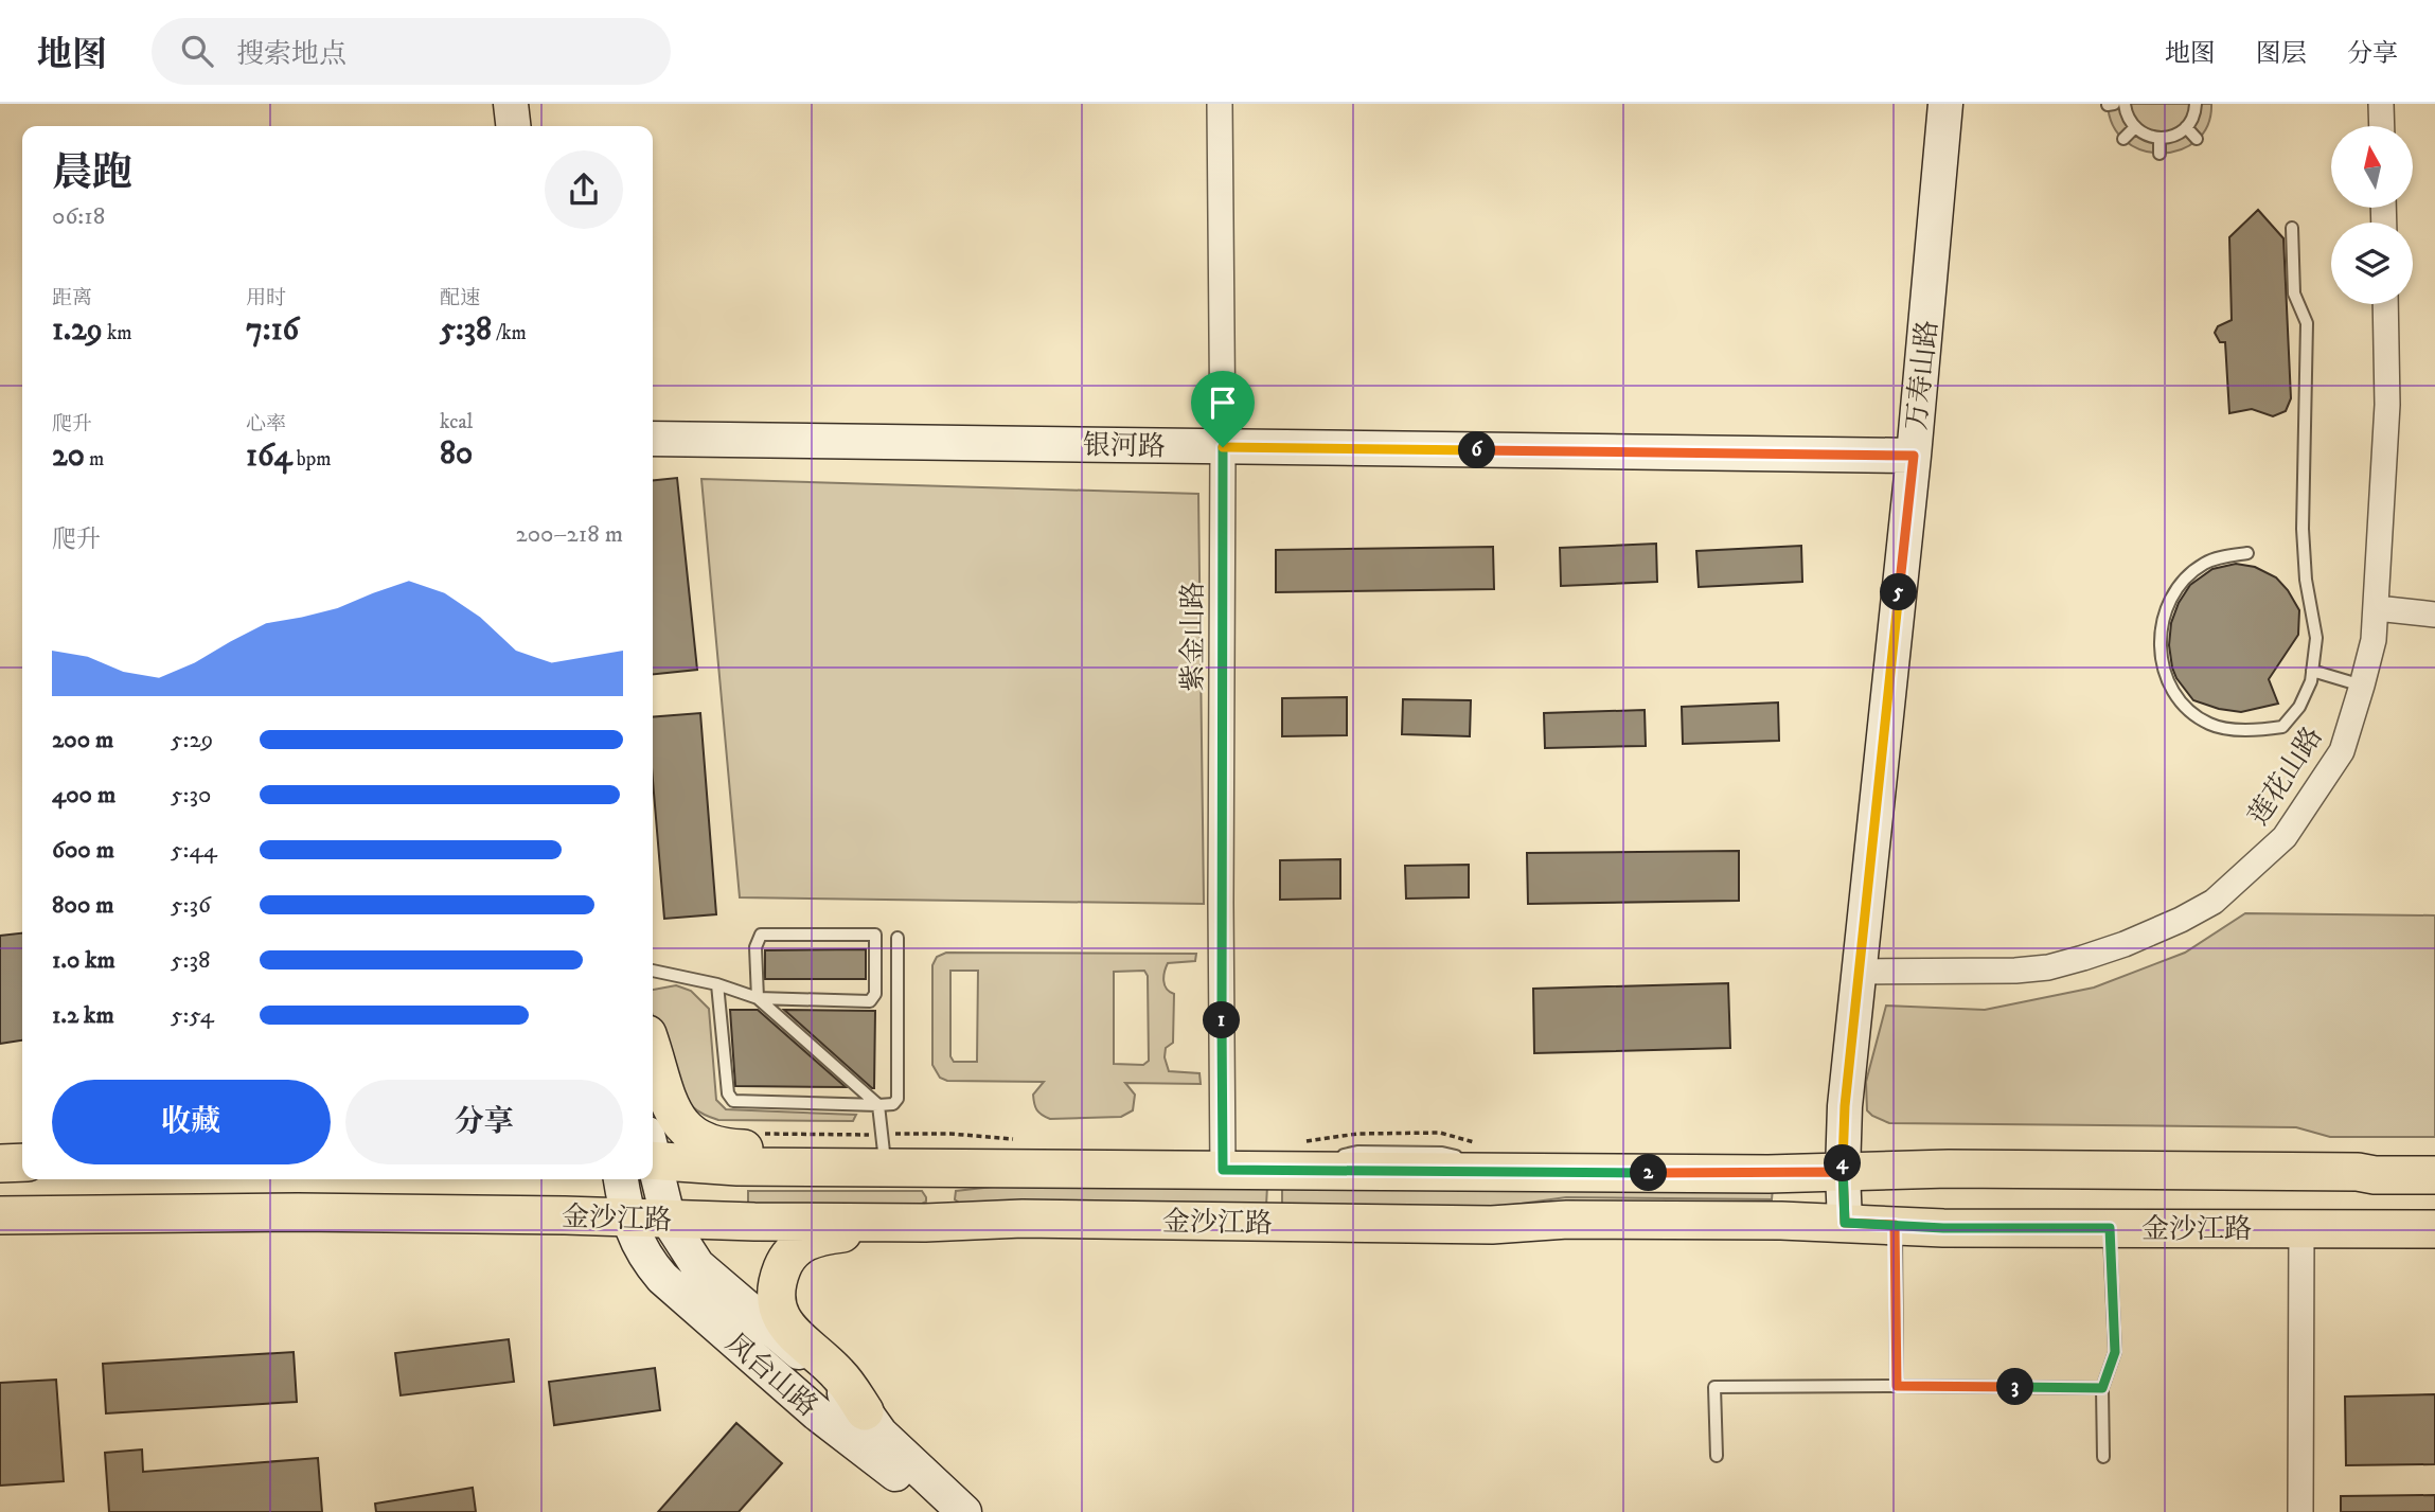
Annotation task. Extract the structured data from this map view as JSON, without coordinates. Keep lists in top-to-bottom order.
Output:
{
  "streets": {
    "main road": ["金沙江路"],
    "street": [
      "万寿山路",
      "银河路",
      "紫金山路",
      "莲花山路",
      "凤台山路"
    ]
  },
  "crossings": [
    ["万寿山路", "银河路"],
    ["万寿山路", "莲花山路"],
    ["万寿山路", "金沙江路"],
    ["银河路", "紫金山路"],
    ["紫金山路", "金沙江路"],
    ["金沙江路", "凤台山路"]
  ],
  "north": "top",
  "page": {
    "header": "地图",
    "search": "搜索地点",
    "nav": ["地图", "图层", "分享"],
    "heading": ["晨跑", "06:18"],
    "stats": [
      ["距离", "1.29 km"],
      ["用时", "7:16"],
      ["配速", "5:38 /km"],
      ["爬升", "20 m"],
      ["心率", "164 bpm"],
      ["kcal", "80"]
    ],
    "pins": [
      "6",
      "5",
      "1",
      "4",
      "2",
      "3"
    ],
    "chart": ["爬升", "200–218 m"],
    "list": [
      {
        "name": "200 m",
        "note": "5:29"
      },
      {
        "name": "400 m",
        "note": "5:30"
      },
      {
        "name": "600 m",
        "note": "5:44"
      },
      {
        "name": "800 m",
        "note": "5:36"
      },
      {
        "name": "1.0 km",
        "note": "5:38"
      },
      {
        "name": "1.2 km",
        "note": "5:54"
      }
    ],
    "buttons": ["收藏", "分享"]
  }
}
